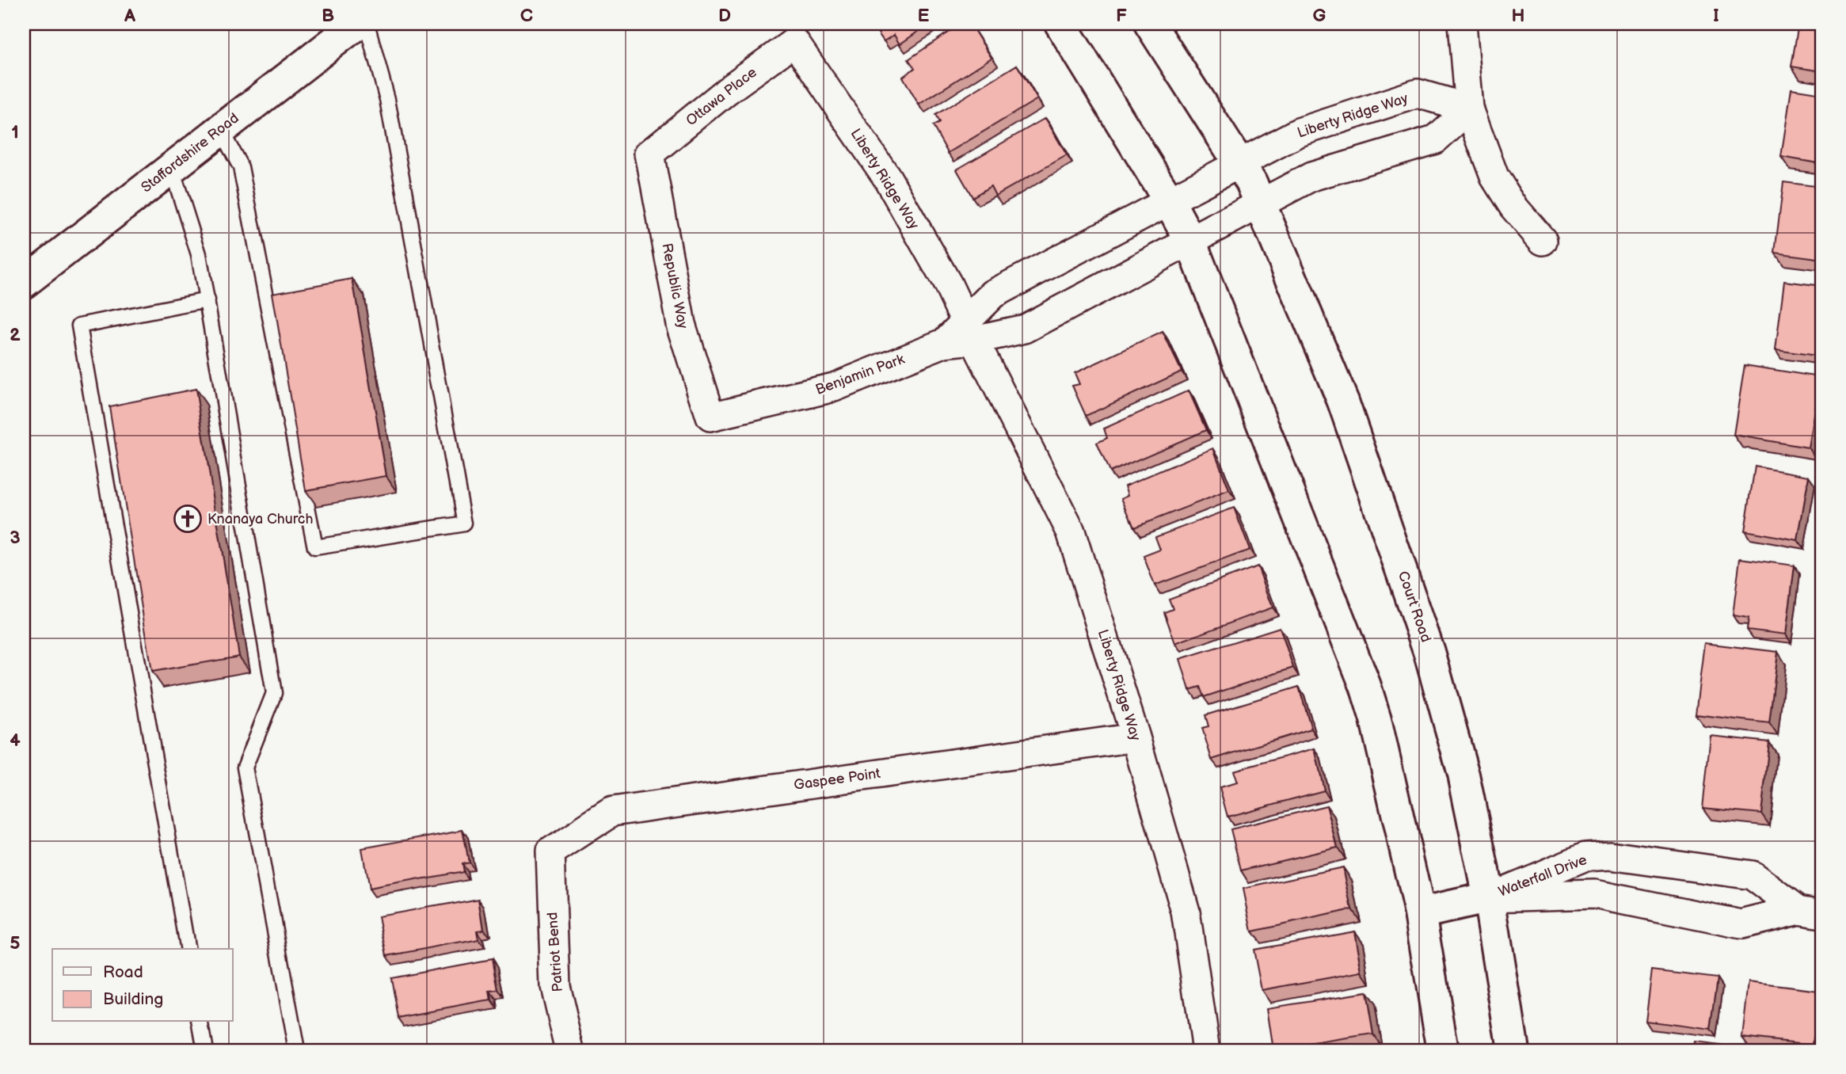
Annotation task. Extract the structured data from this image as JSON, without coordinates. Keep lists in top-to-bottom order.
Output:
{
  "streets": {
    "main road": ["Staffordshire Road", "Court Road"],
    "street": [
      "Ottawa Place",
      "Liberty Ridge Way",
      "Republic Way",
      "Benjamin Park",
      "Gaspee Point",
      "Waterfall Drive",
      "Patriot Bend"
    ]
  },
  "crossings": [
    ["Ottawa Place", "Liberty Ridge Way"],
    ["Ottawa Place", "Republic Way"],
    ["Liberty Ridge Way", "Benjamin Park"],
    ["Liberty Ridge Way", "Court Road"],
    ["Liberty Ridge Way", "Gaspee Point"],
    ["Republic Way", "Benjamin Park"],
    ["Court Road", "Waterfall Drive"],
    ["Gaspee Point", "Patriot Bend"]
  ],
  "places": {
    "church": ["Knanaya Church"]
  },
  "legend": ["Road", "Building"],
  "grid": {
    "columns": [
      "A",
      "B",
      "C",
      "D",
      "E",
      "F",
      "G",
      "H",
      "I"
    ],
    "rows": [
      "1",
      "2",
      "3",
      "4",
      "5"
    ]
  }
}
